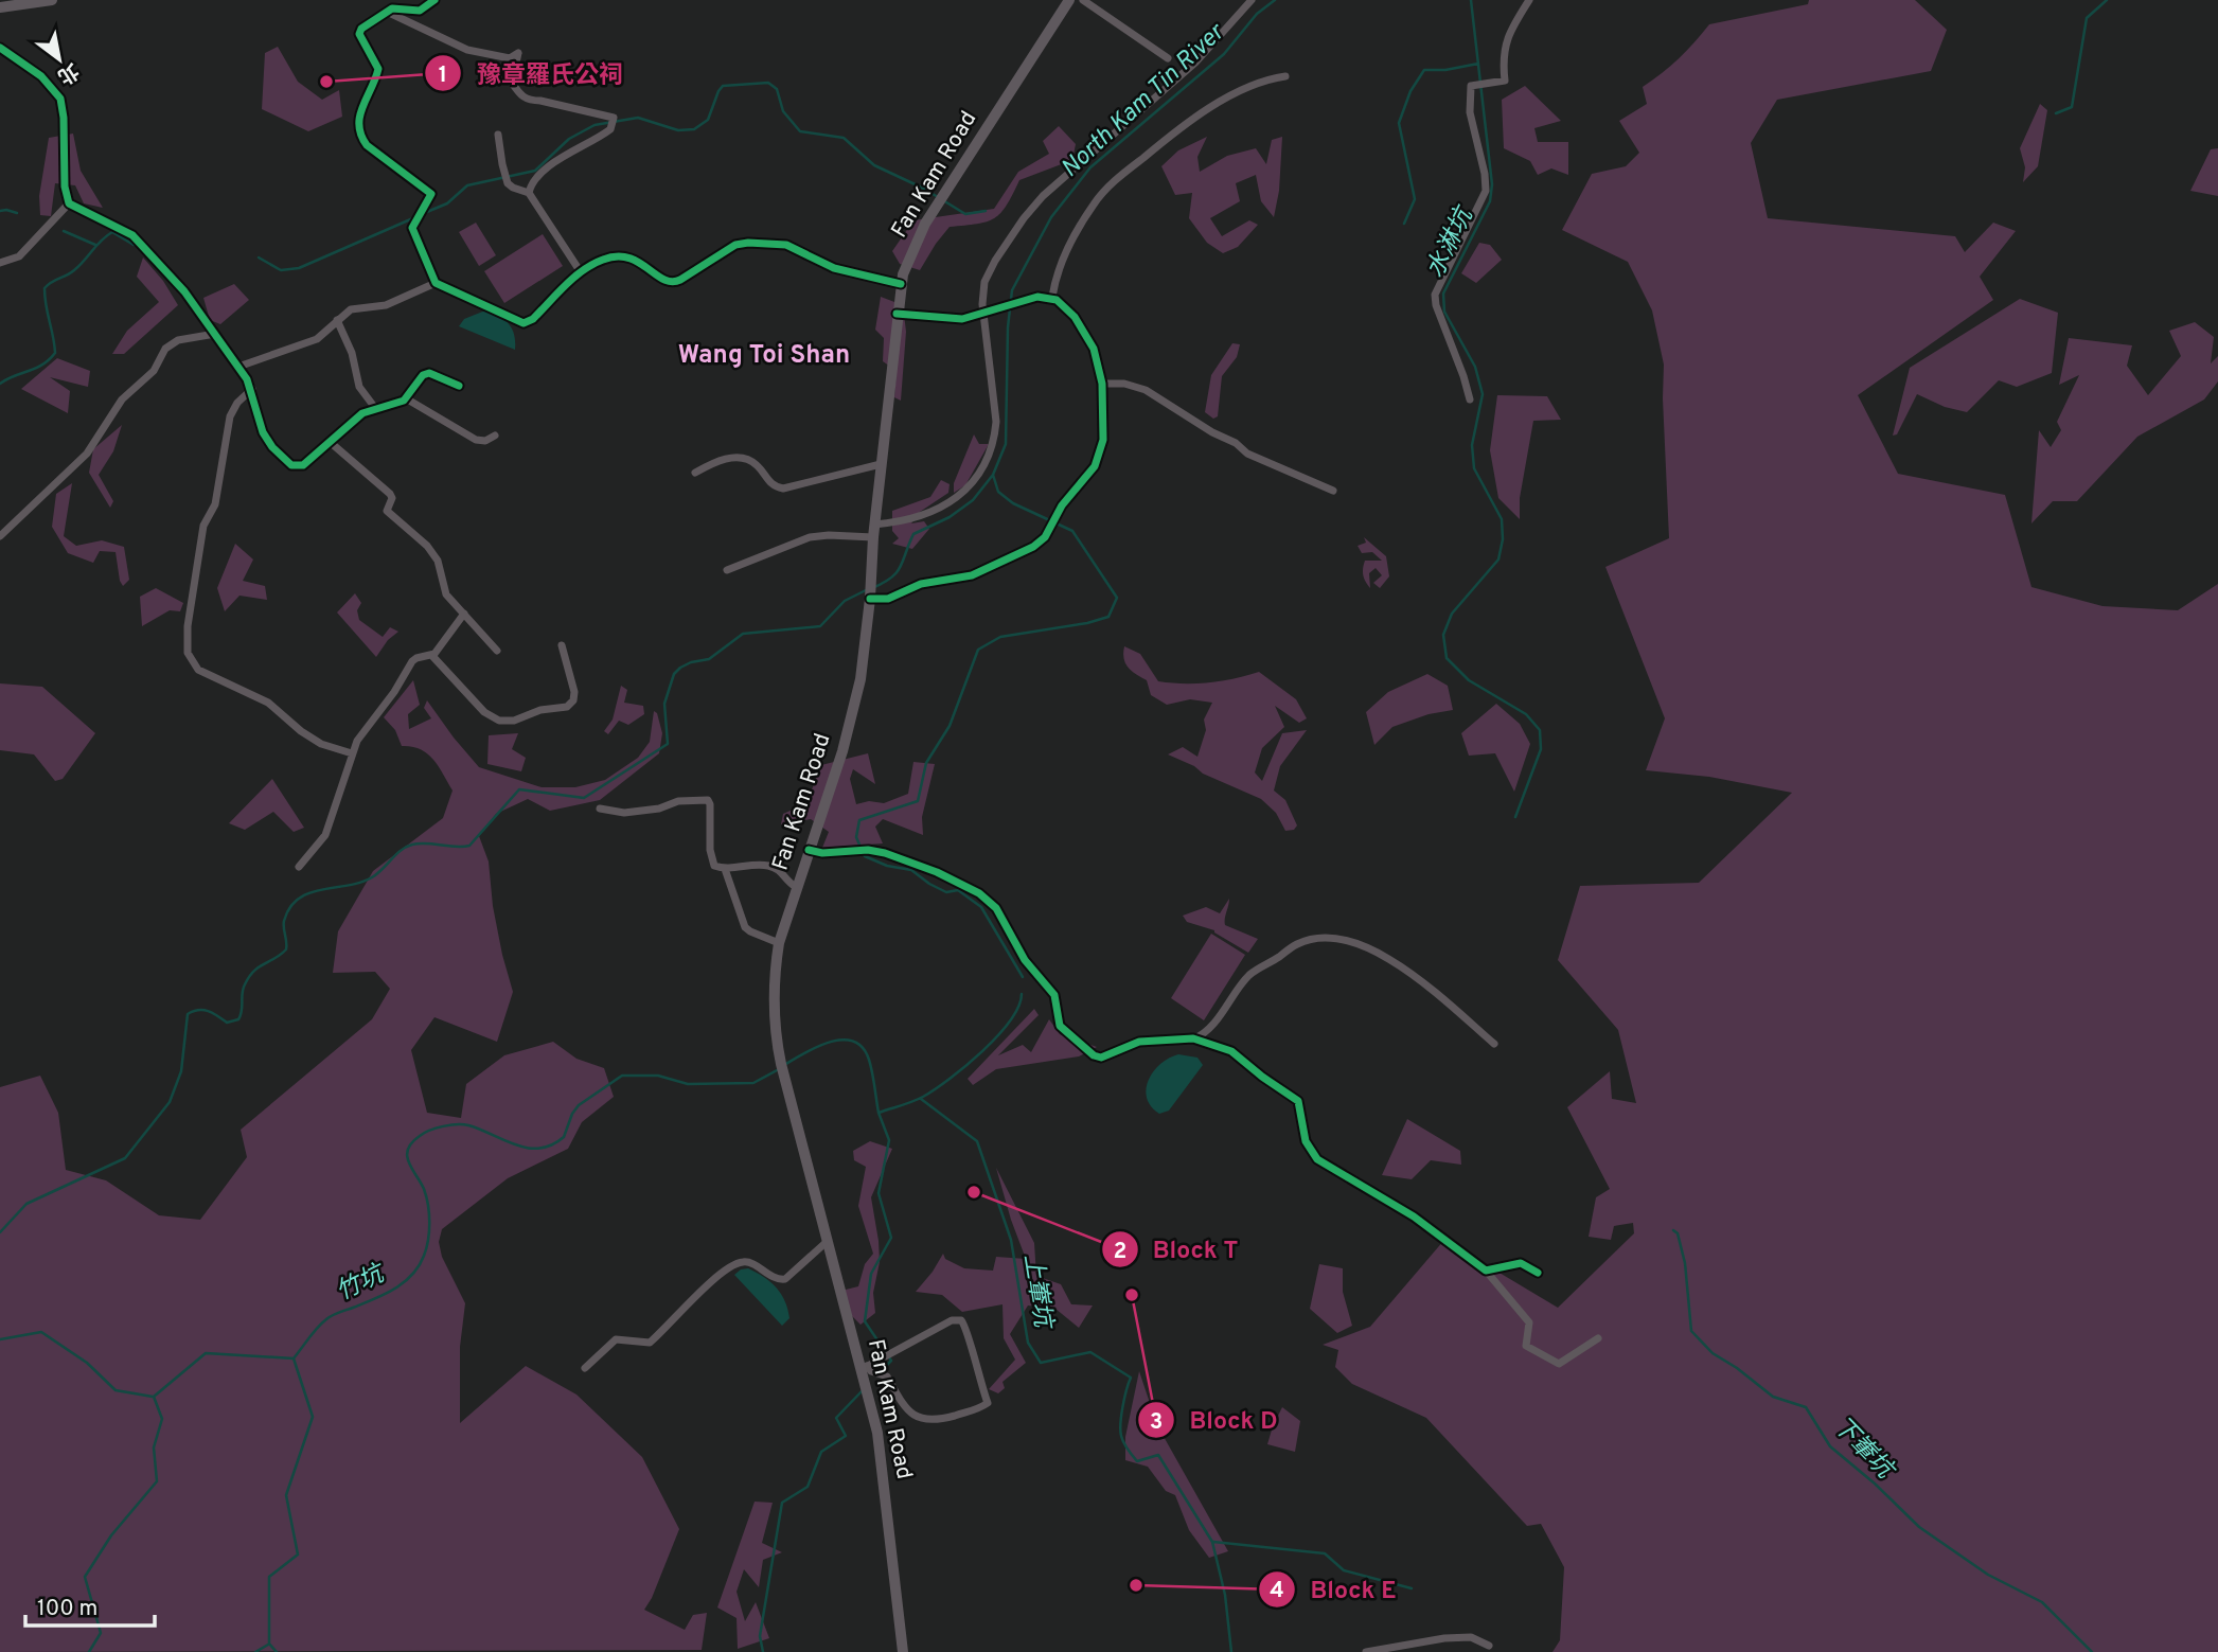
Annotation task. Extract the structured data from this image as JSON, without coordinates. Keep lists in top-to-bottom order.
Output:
{
  "streets": {
    "main road": ["Fan Kam Road"]
  },
  "districts": ["Wang Toi Shan"],
  "water": [
    "North Kam Tin River",
    "水淋坑",
    "竹坑",
    "上輋坑",
    "下輋坑"
  ],
  "places": [
    "豫章羅氏公祠",
    "Block T",
    "Block D",
    "Block E"
  ],
  "scale_bar": "100 m",
  "north": "bottom right"
}
